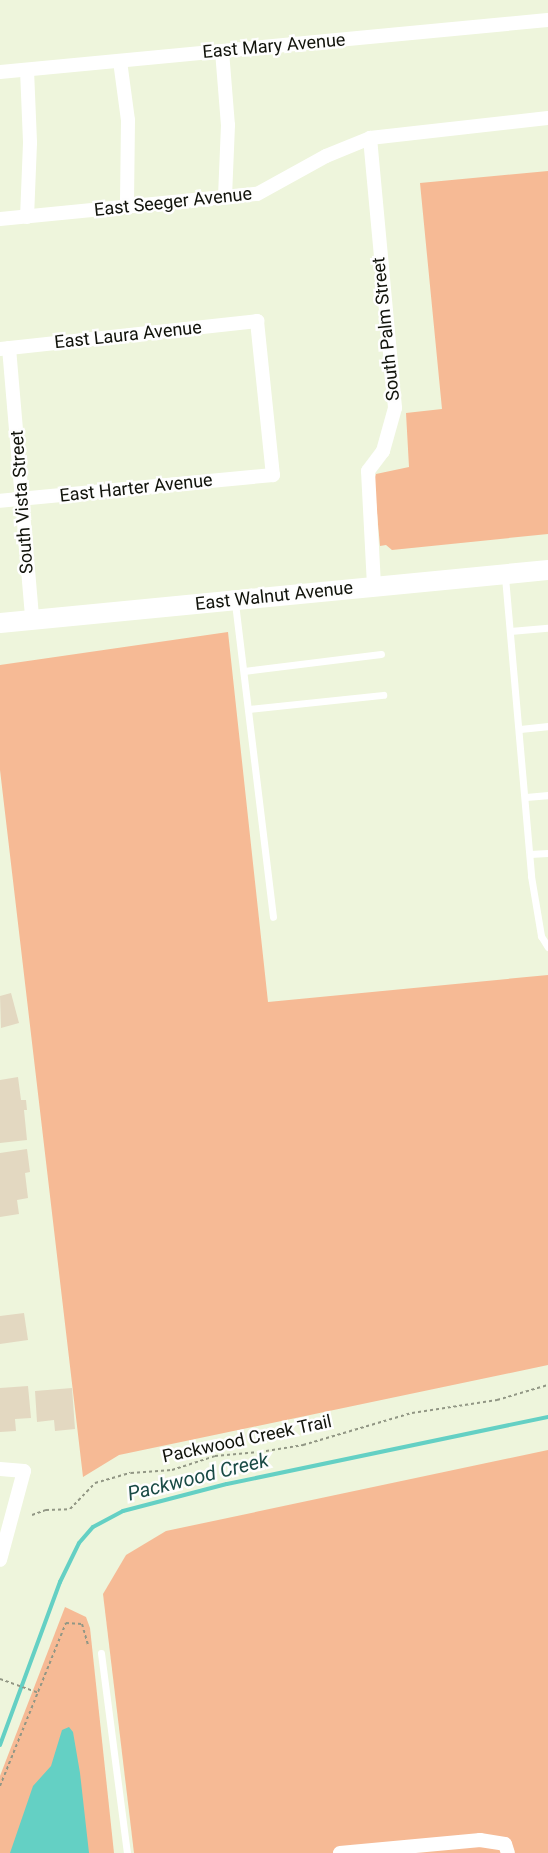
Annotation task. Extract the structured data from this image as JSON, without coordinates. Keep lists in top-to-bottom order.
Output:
{
  "streets": {
    "main road": ["East Walnut Avenue"],
    "street": [
      "East Mary Avenue",
      "East Seeger Avenue",
      "South Palm Street",
      "East Laura Avenue",
      "East Harter Avenue",
      "South Vista Street"
    ],
    "path": ["Packwood Creek Trail"]
  },
  "crossings": [
    ["East Seeger Avenue", "South Palm Street"],
    ["South Palm Street", "East Walnut Avenue"],
    ["East Laura Avenue", "East Harter Avenue"],
    ["East Laura Avenue", "South Vista Street"],
    ["East Harter Avenue", "South Vista Street"],
    ["South Vista Street", "East Walnut Avenue"]
  ],
  "water": ["Packwood Creek"]
}
